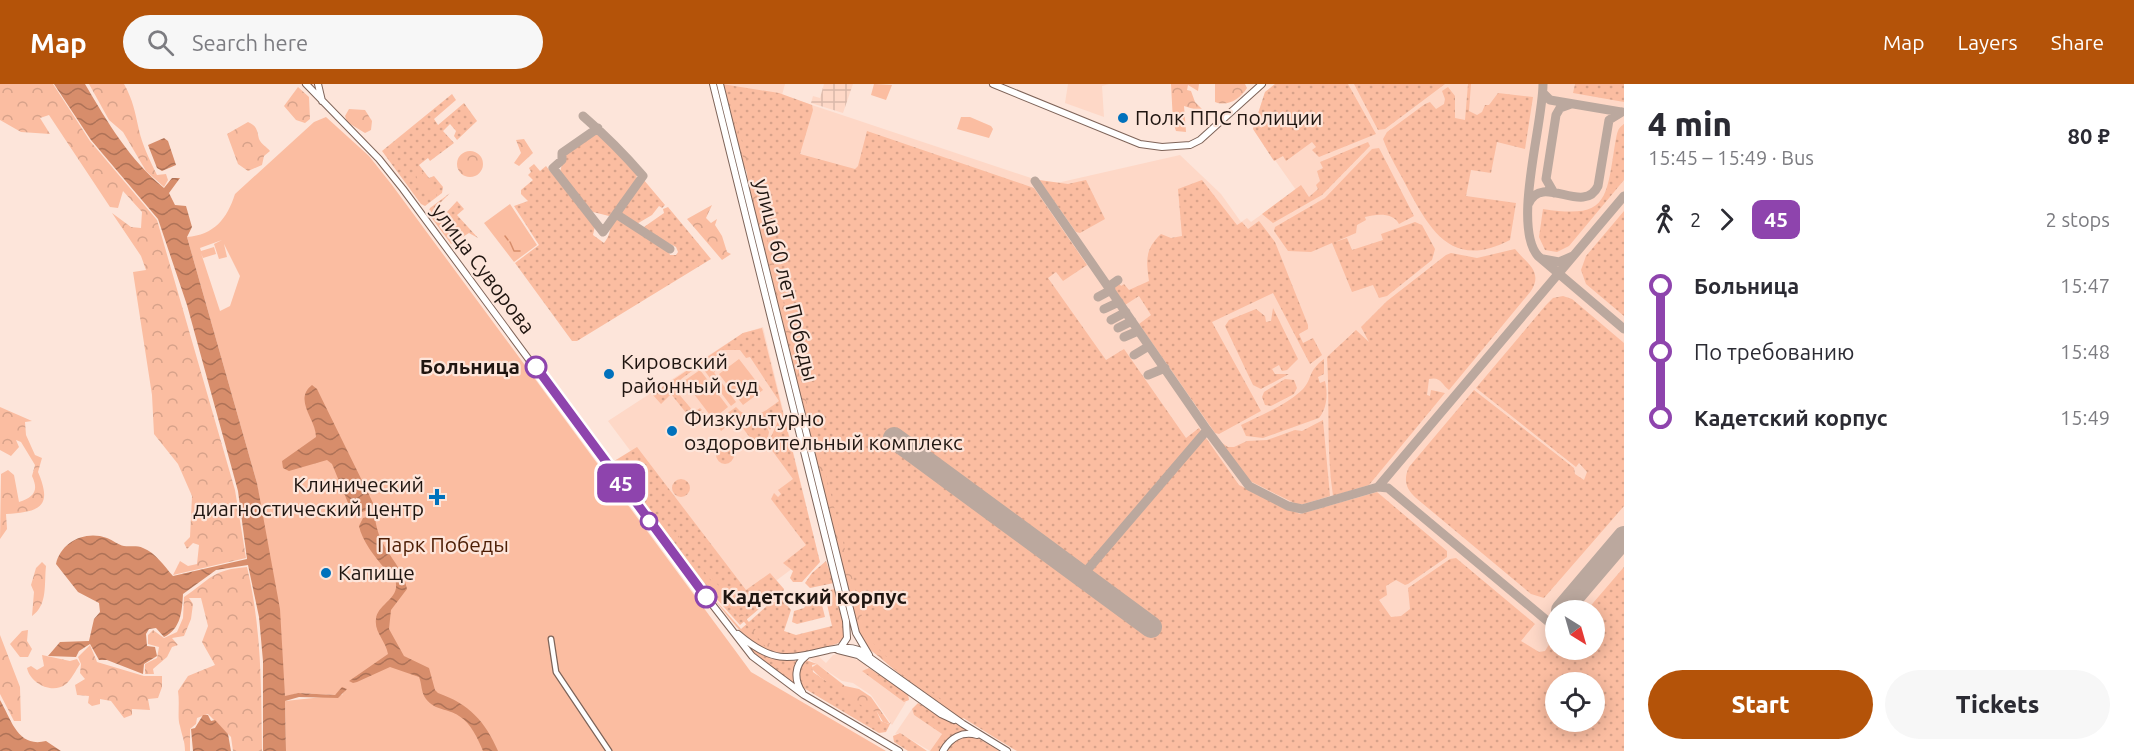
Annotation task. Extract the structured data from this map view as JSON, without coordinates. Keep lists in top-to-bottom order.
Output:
{
  "streets": {
    "main road": ["улица Суворова", "улица 60 лет Победы"]
  },
  "parks": ["Парк Победы"],
  "places": {
    "other": [
      "Полк ППС полиции",
      "Больница",
      "Кировский районный суд",
      "Физкультурно оздоровительный комплекс",
      "Капище",
      "Кадетский корпус"
    ],
    "health": ["Клинический диагностический центр"]
  },
  "lines": ["bus line 45"],
  "north": "bottom right",
  "page": {
    "header": "Map",
    "search": "Search here",
    "nav": ["Map", "Layers", "Share"],
    "on_map": "45",
    "heading": ["4 min", "15:45 – 15:49 · Bus", "80 ₽"],
    "legs": ["2", "45", "2 stops"],
    "list": [
      {
        "name": "Больница",
        "value": "15:47"
      },
      {
        "name": "По требованию",
        "value": "15:48"
      },
      {
        "name": "Кадетский корпус",
        "value": "15:49"
      }
    ],
    "buttons": ["Start", "Tickets"]
  }
}
